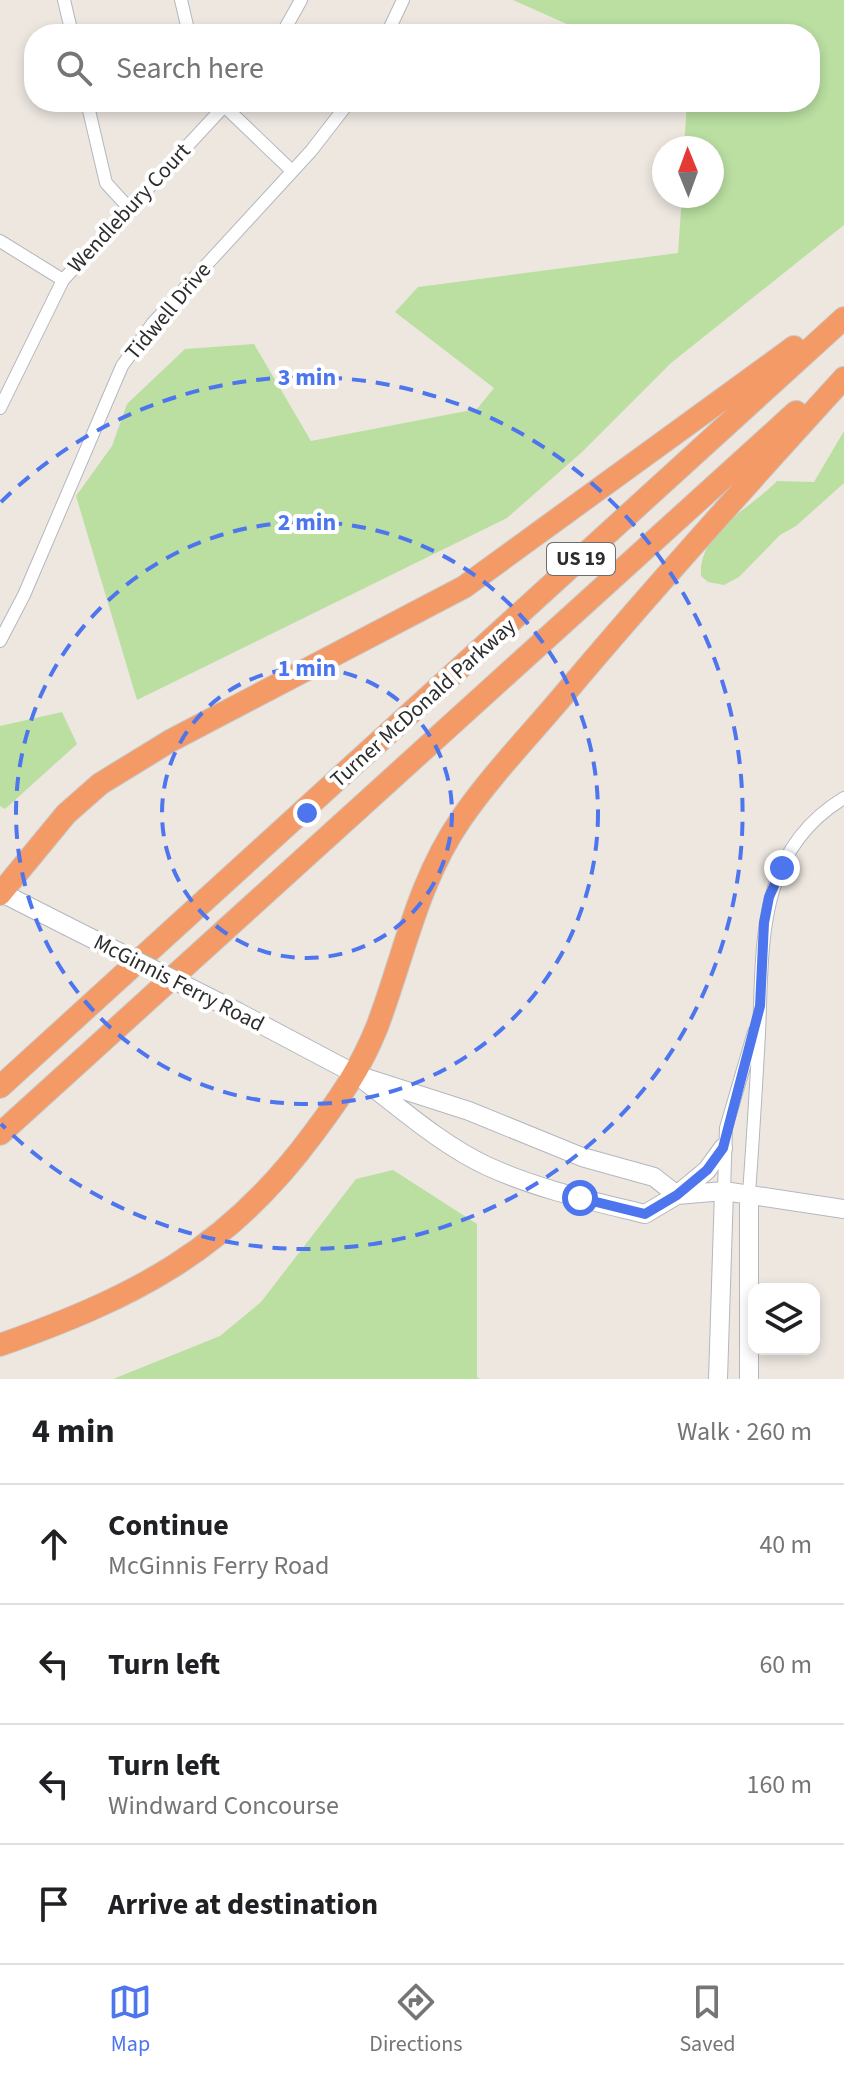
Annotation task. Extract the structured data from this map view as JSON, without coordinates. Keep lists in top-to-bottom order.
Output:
{
  "streets": {
    "highway": ["US 19", "Turner McDonald Parkway"],
    "main road": ["McGinnis Ferry Road"],
    "street": ["Wendlebury Court", "Tidwell Drive"]
  },
  "north": "top",
  "page": {
    "search": "Search here",
    "heading": ["4 min", "Walk · 260 m"],
    "list": [
      ["Continue", "McGinnis Ferry Road", "40 m"],
      ["Turn left", "60 m"],
      ["Turn left", "Windward Concourse", "160 m"],
      "Arrive at destination"
    ],
    "nav": ["Map", "Directions", "Saved"]
  },
  "rings": ["3 min", "2 min", "1 min"]
}
